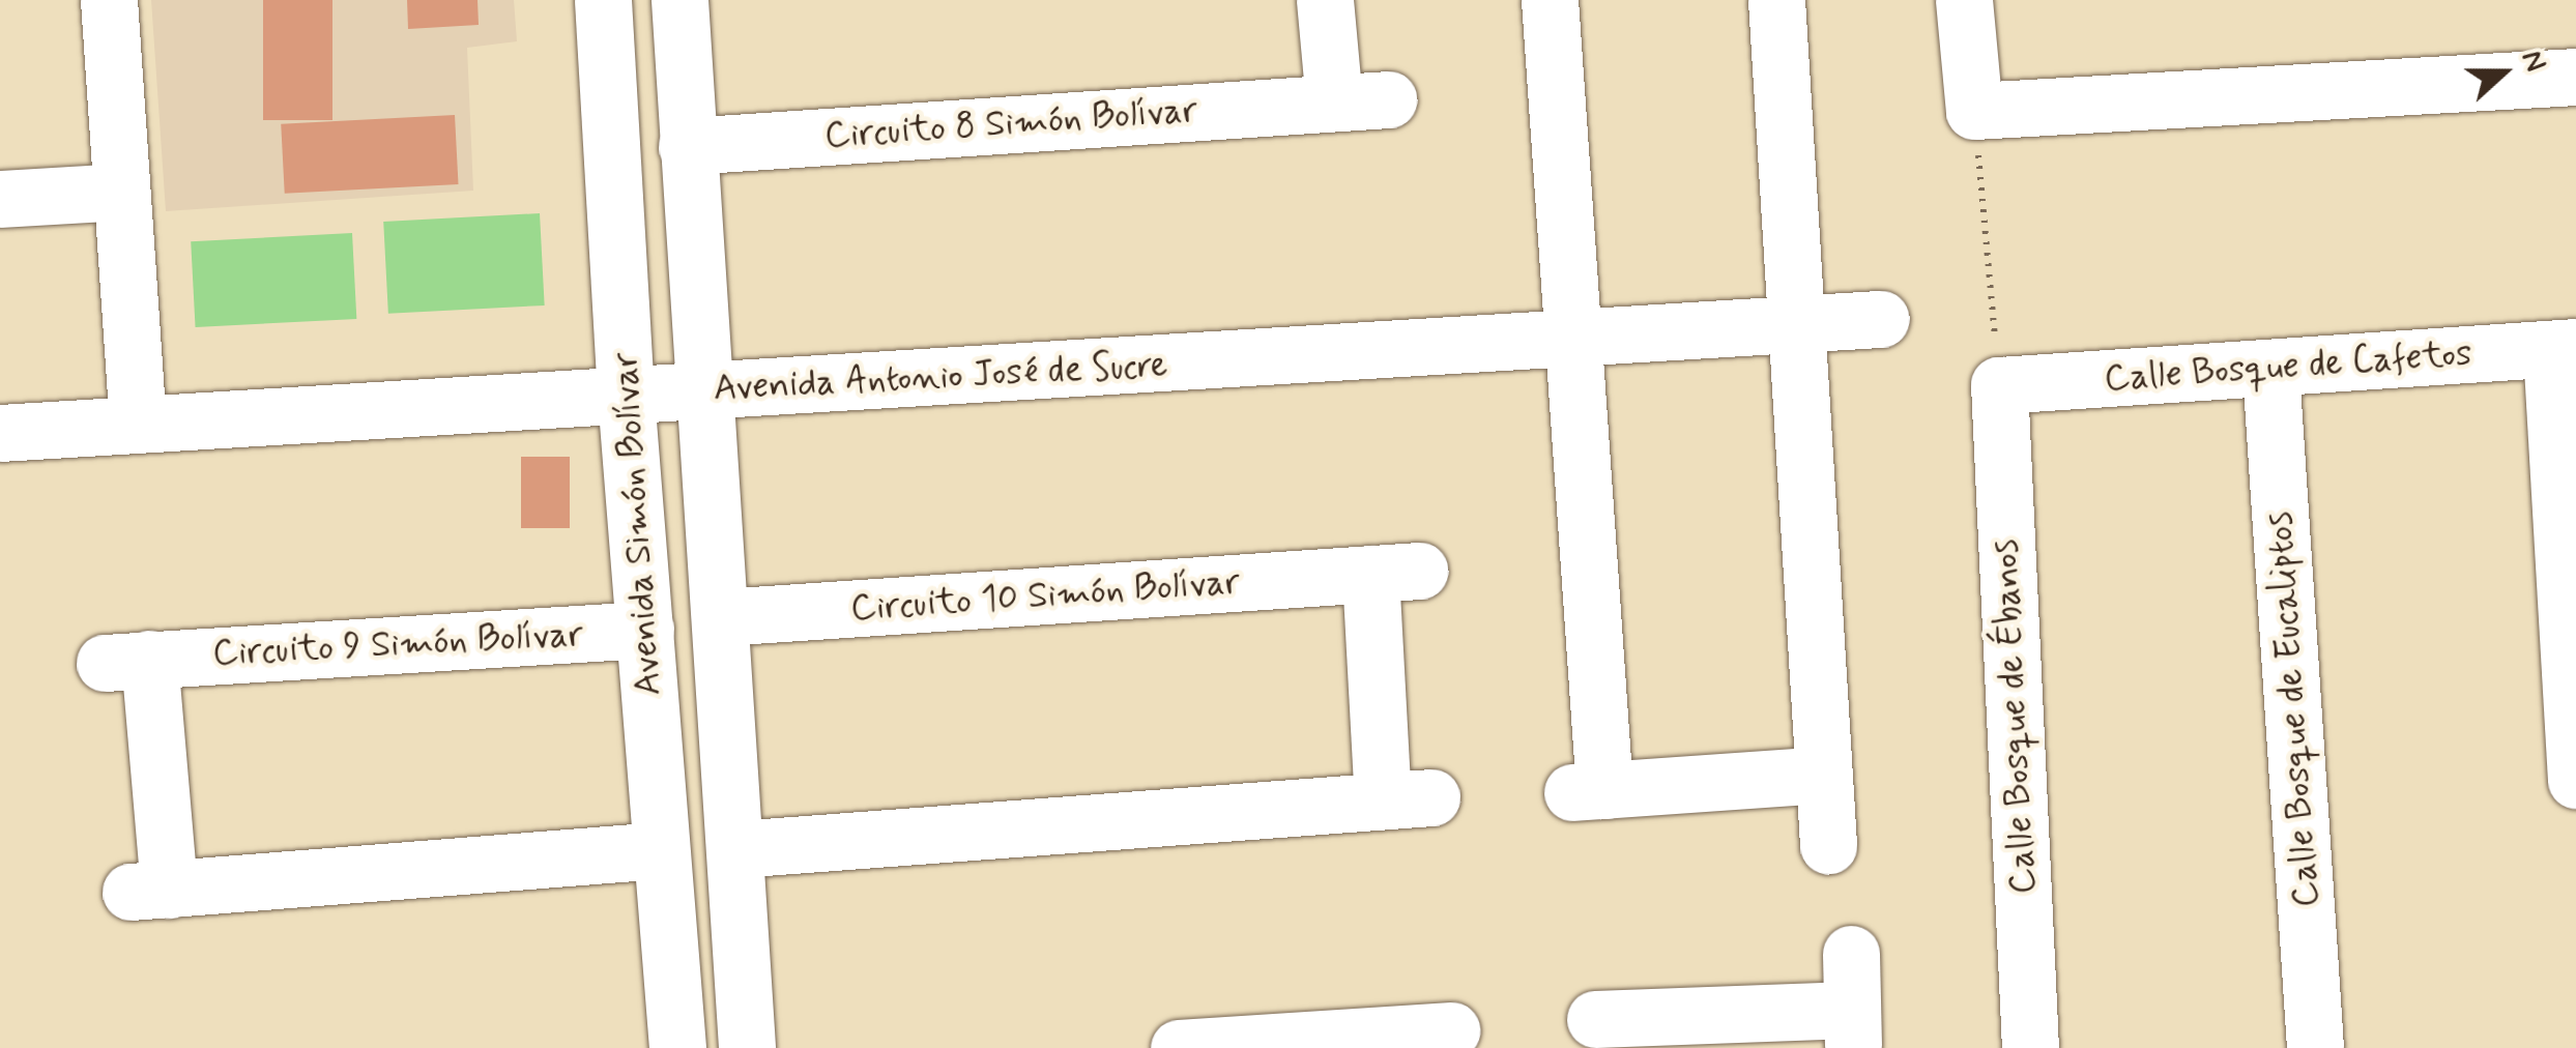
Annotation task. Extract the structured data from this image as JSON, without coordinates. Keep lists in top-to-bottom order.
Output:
{
  "streets": {
    "street": [
      "Circuito 8 Simón Bolívar",
      "Calle Bosque de Cafetos",
      "Avenida Antonio José de Sucre",
      "Avenida Simón Bolívar",
      "Circuito 10 Simón Bolívar",
      "Circuito 9 Simón Bolívar",
      "Calle Bosque de Eucaliptos",
      "Calle Bosque de Ébanos"
    ]
  },
  "crossings": [
    ["Circuito 8 Simón Bolívar", "Avenida Simón Bolívar"],
    ["Calle Bosque de Cafetos", "Calle Bosque de Eucaliptos"],
    ["Calle Bosque de Cafetos", "Calle Bosque de Ébanos"],
    ["Avenida Antonio José de Sucre", "Avenida Simón Bolívar"],
    ["Avenida Simón Bolívar", "Circuito 10 Simón Bolívar"],
    ["Avenida Simón Bolívar", "Circuito 9 Simón Bolívar"]
  ],
  "north": "right"
}
